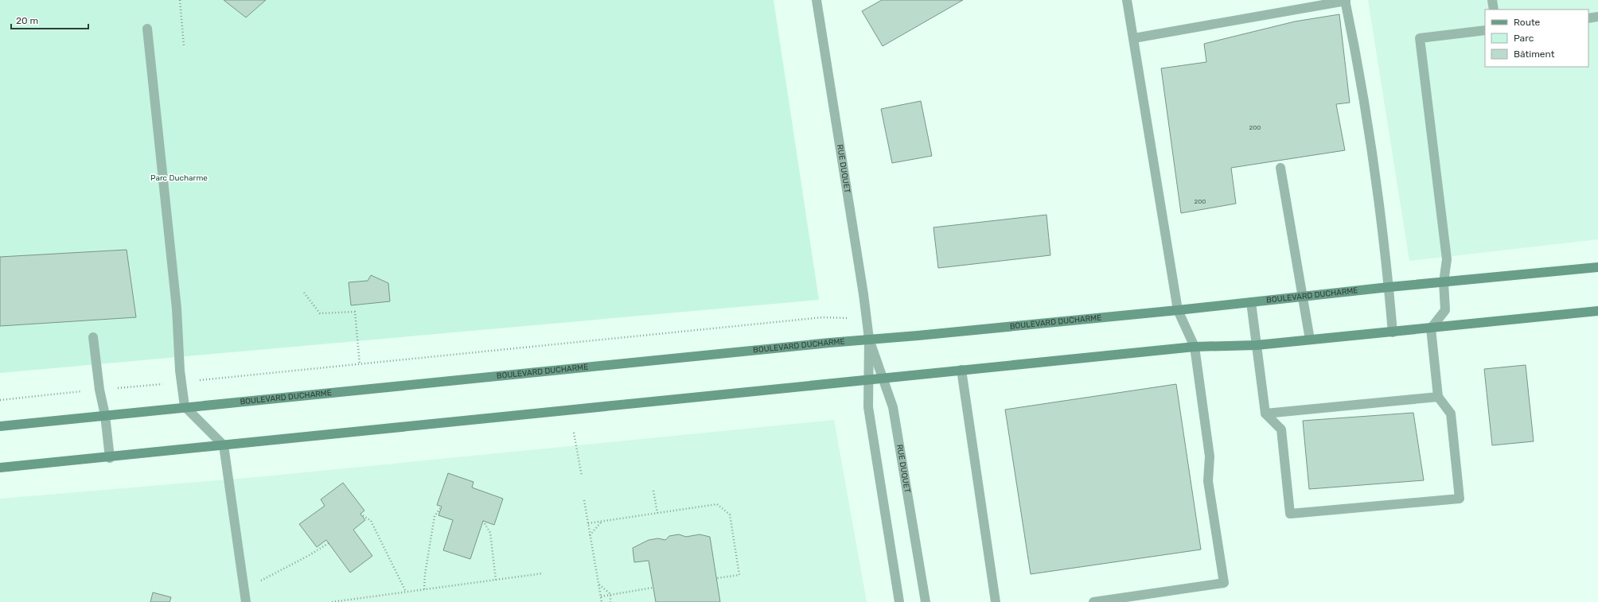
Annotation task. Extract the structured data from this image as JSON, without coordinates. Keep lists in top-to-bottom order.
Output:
{
  "streets": {
    "street": ["RUE DUQUET", "BOULEVARD DUCHARME"]
  },
  "crossings": [
    ["RUE DUQUET", "BOULEVARD DUCHARME"]
  ],
  "parks": ["Parc Ducharme"],
  "house_numbers": ["200", "200"],
  "legend": ["Route", "Parc", "Bâtiment"],
  "scale_bar": "20 m"
}
